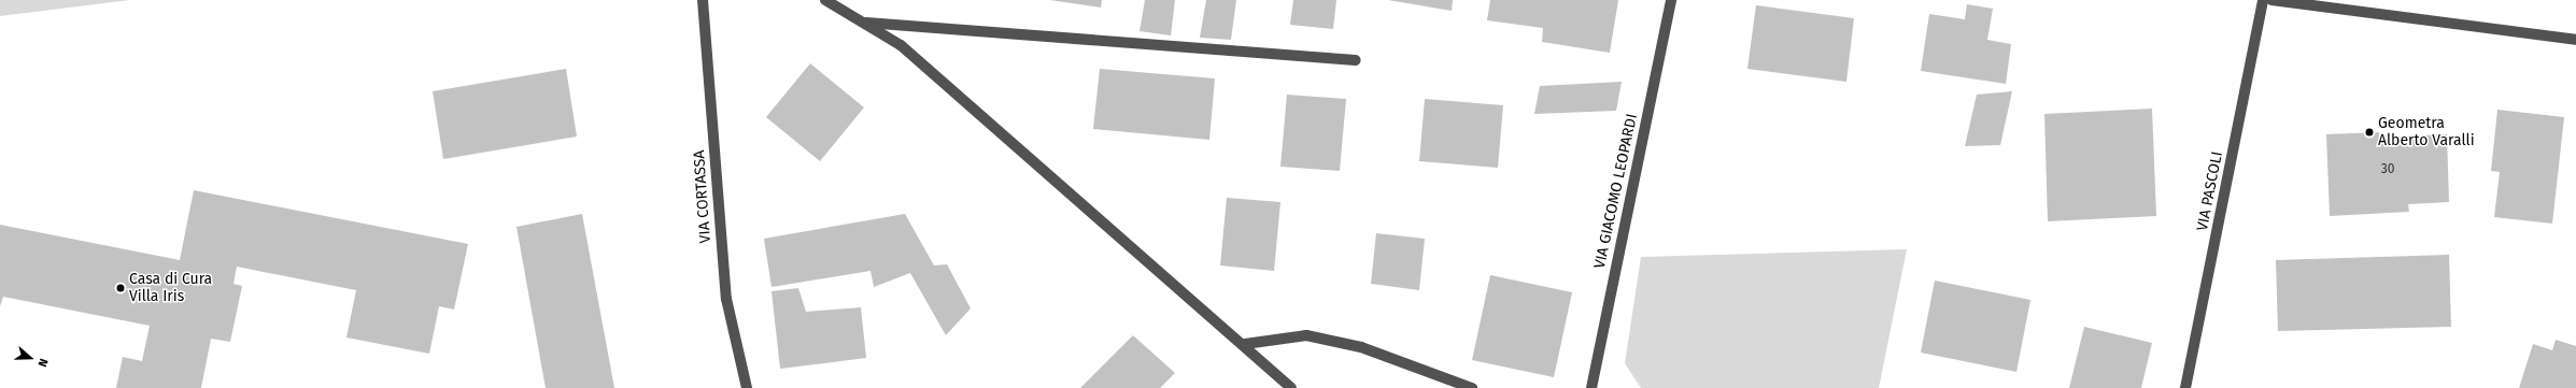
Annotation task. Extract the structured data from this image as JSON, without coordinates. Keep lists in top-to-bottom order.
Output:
{
  "streets": {
    "street": ["VIA GIACOMO LEOPARDI", "VIA PASCOLI", "VIA CORTASSA"]
  },
  "places": ["Geometra Alberto Varalli", "Casa di Cura Villa Iris"],
  "house_numbers": ["30"],
  "north": "right"
}
